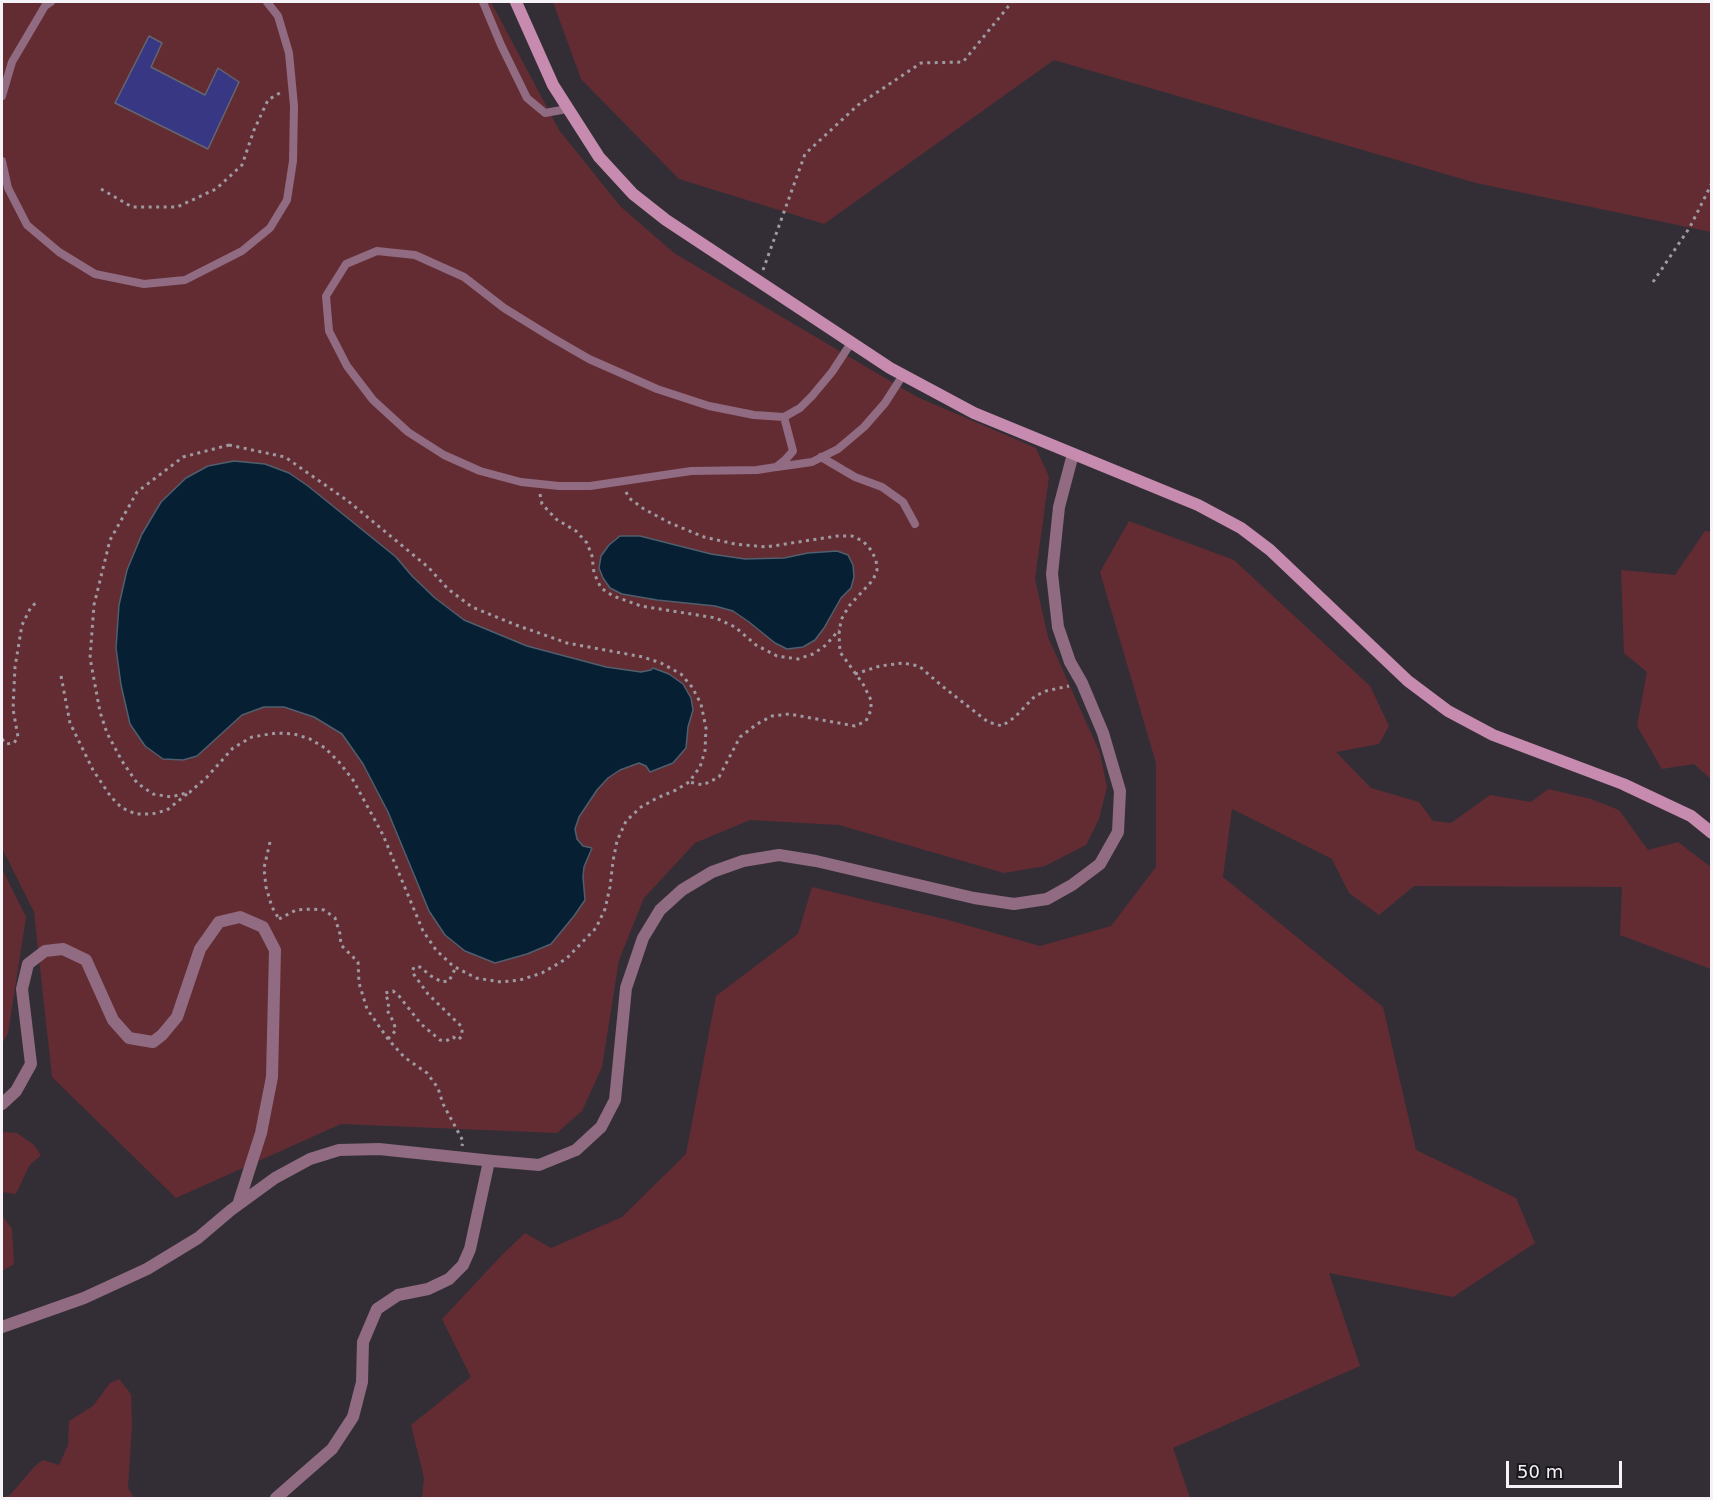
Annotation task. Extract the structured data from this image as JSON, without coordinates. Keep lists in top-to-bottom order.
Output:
{
  "scale_bar": "50 m"
}
